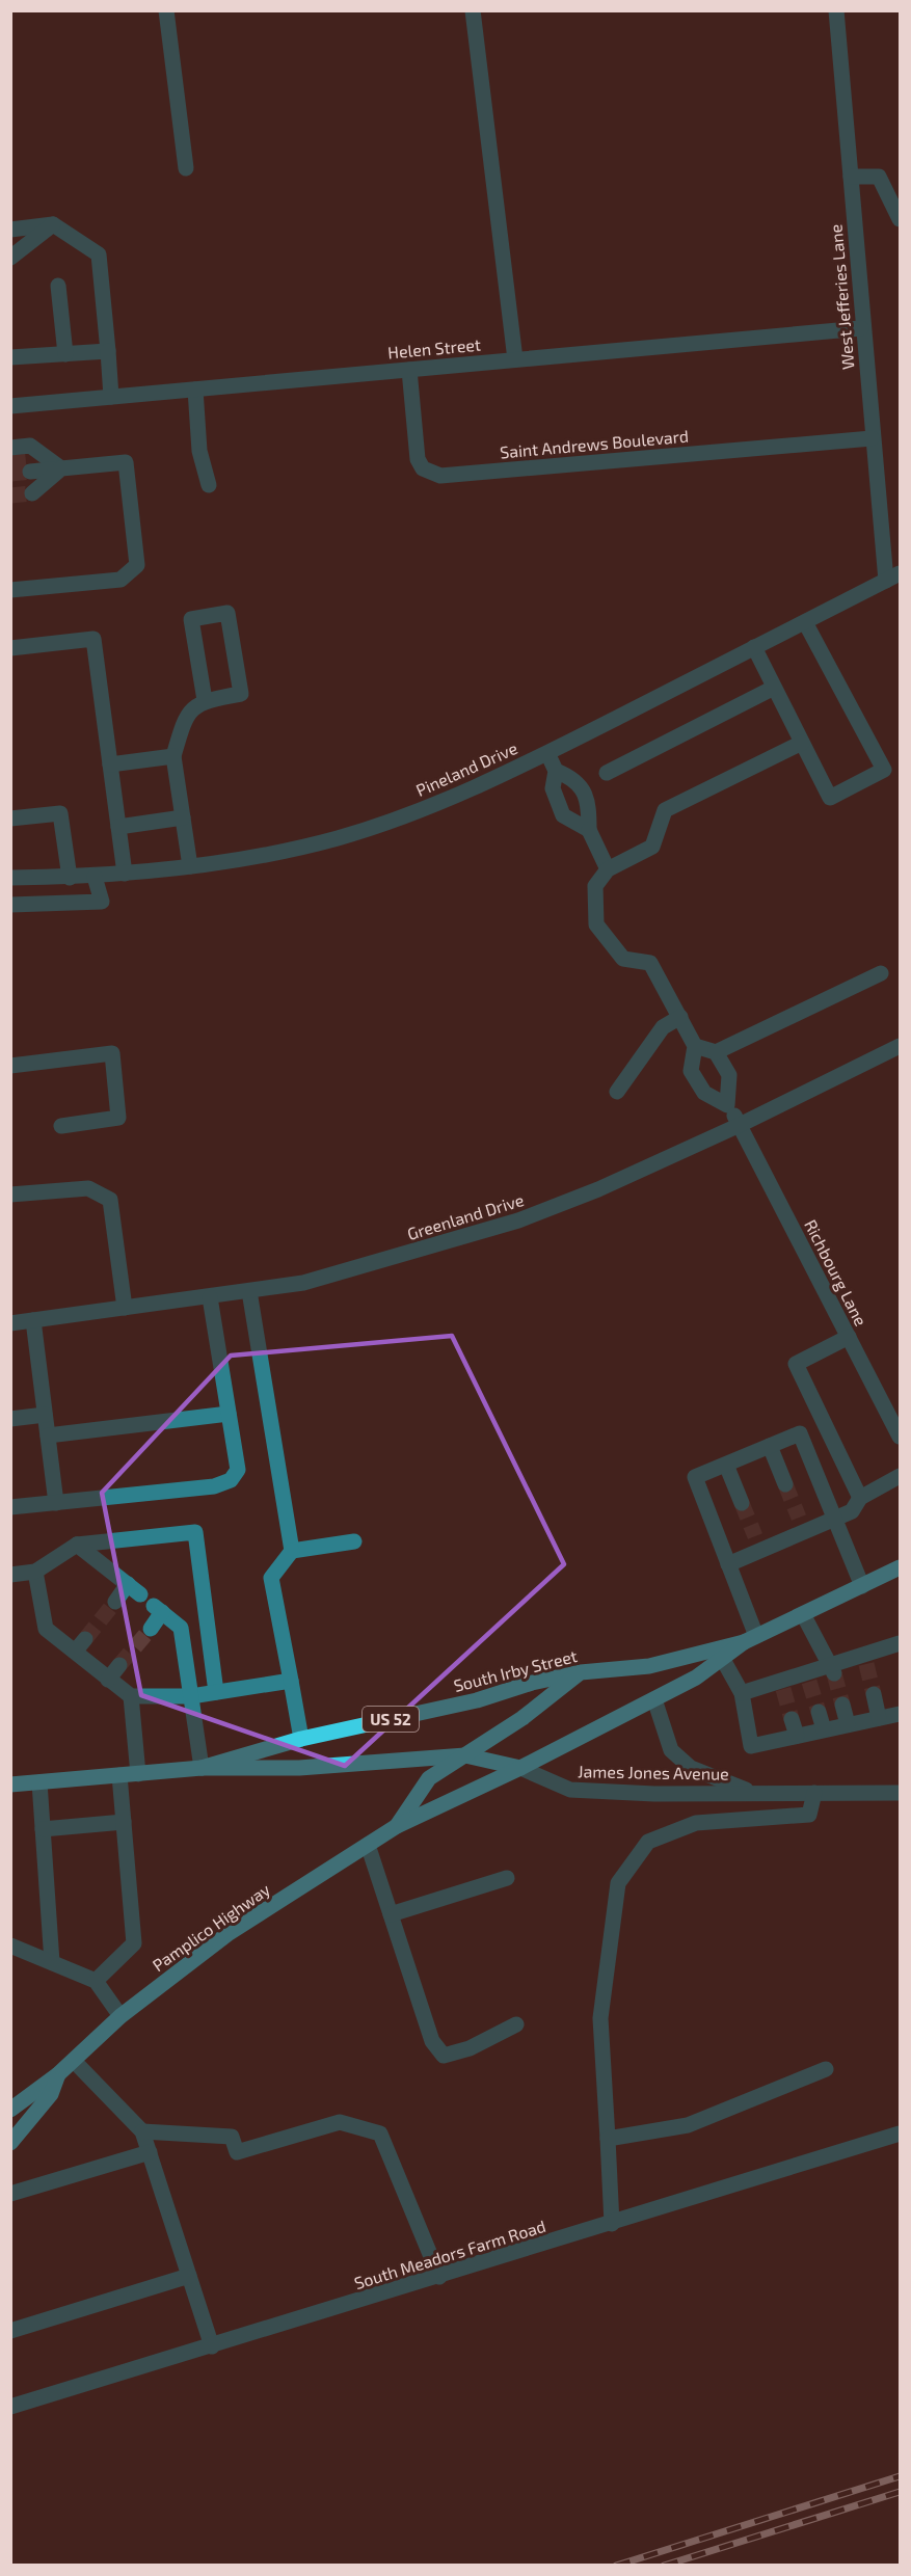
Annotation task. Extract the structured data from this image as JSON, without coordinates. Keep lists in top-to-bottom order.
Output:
{
  "streets": {
    "main road": ["South Irby Street", "US 52", "Pamplico Highway"],
    "street": [
      "West Jefferies Lane",
      "Helen Street",
      "Saint Andrews Boulevard",
      "Pineland Drive",
      "Greenland Drive",
      "Richbourg Lane",
      "James Jones Avenue",
      "South Meadors Farm Road"
    ]
  },
  "crossings": [
    ["West Jefferies Lane", "Helen Street"],
    ["West Jefferies Lane", "Saint Andrews Boulevard"],
    ["West Jefferies Lane", "Pineland Drive"],
    ["Helen Street", "Saint Andrews Boulevard"],
    ["Greenland Drive", "Richbourg Lane"],
    ["South Irby Street", "James Jones Avenue"],
    ["South Irby Street", "Pamplico Highway"],
    ["James Jones Avenue", "Pamplico Highway"]
  ]
}
